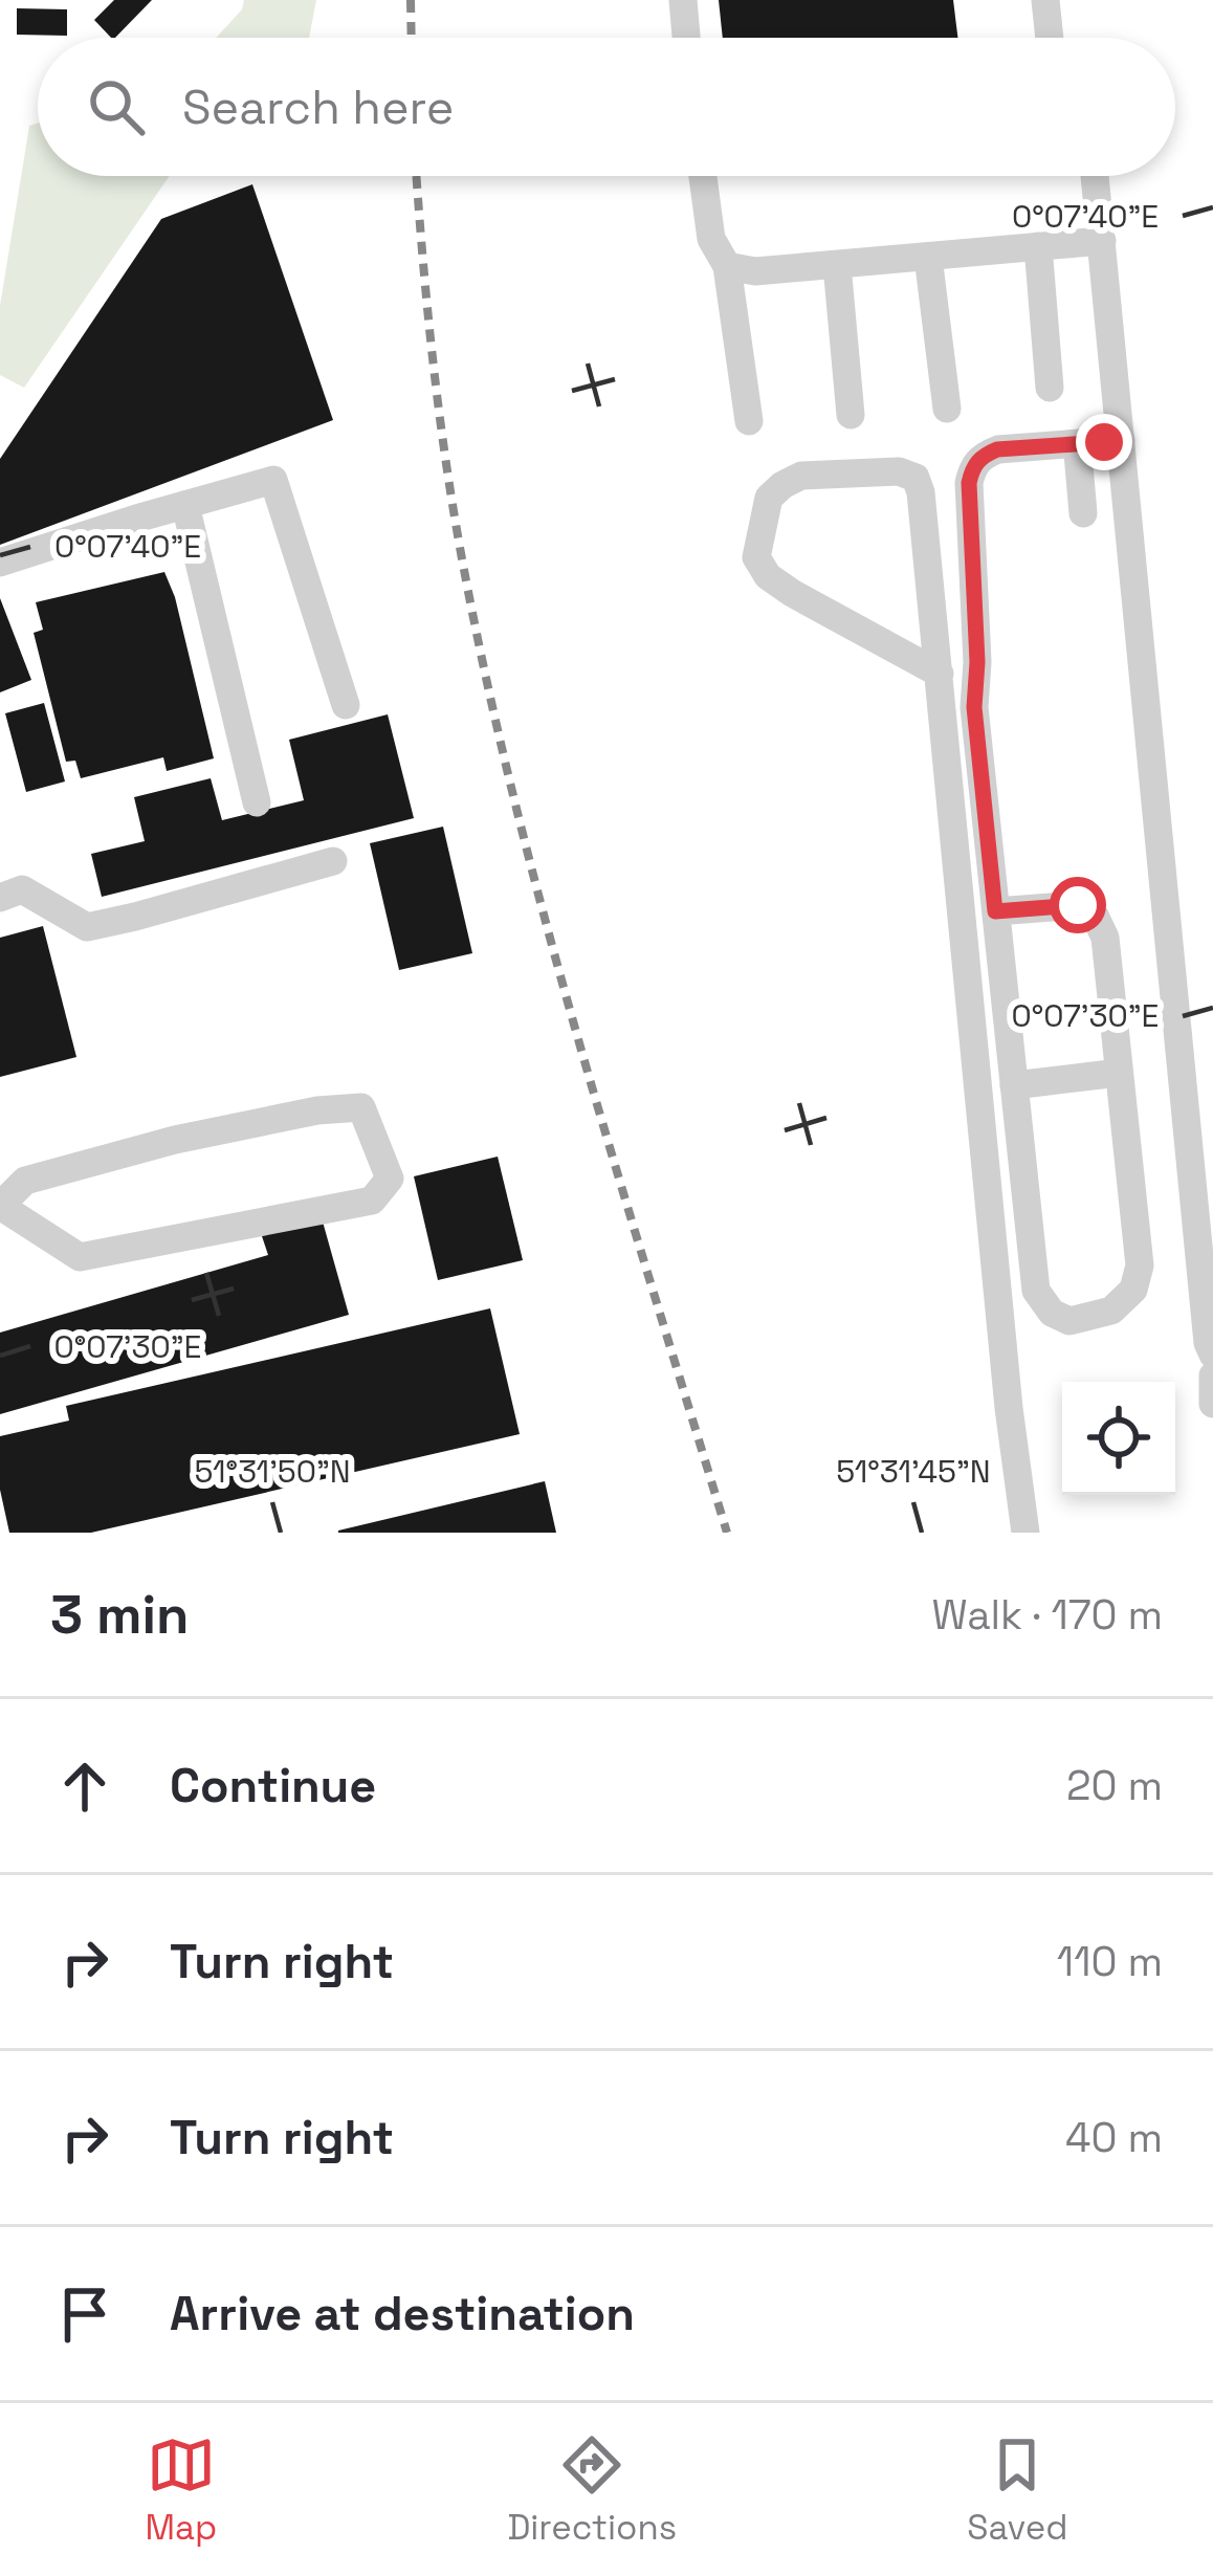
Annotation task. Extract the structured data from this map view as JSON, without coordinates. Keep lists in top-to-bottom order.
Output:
{
  "page": {
    "search": "Search here",
    "heading": ["3 min", "Walk · 170 m"],
    "list": [
      ["Continue", "20 m"],
      ["Turn right", "110 m"],
      ["Turn right", "40 m"],
      "Arrive at destination"
    ],
    "nav": ["Map", "Directions", "Saved"]
  },
  "coordinates": [
    "0°07'40\"E",
    "0°07'30\"E",
    "51°31'50\"N",
    "51°31'45\"N"
  ]
}
